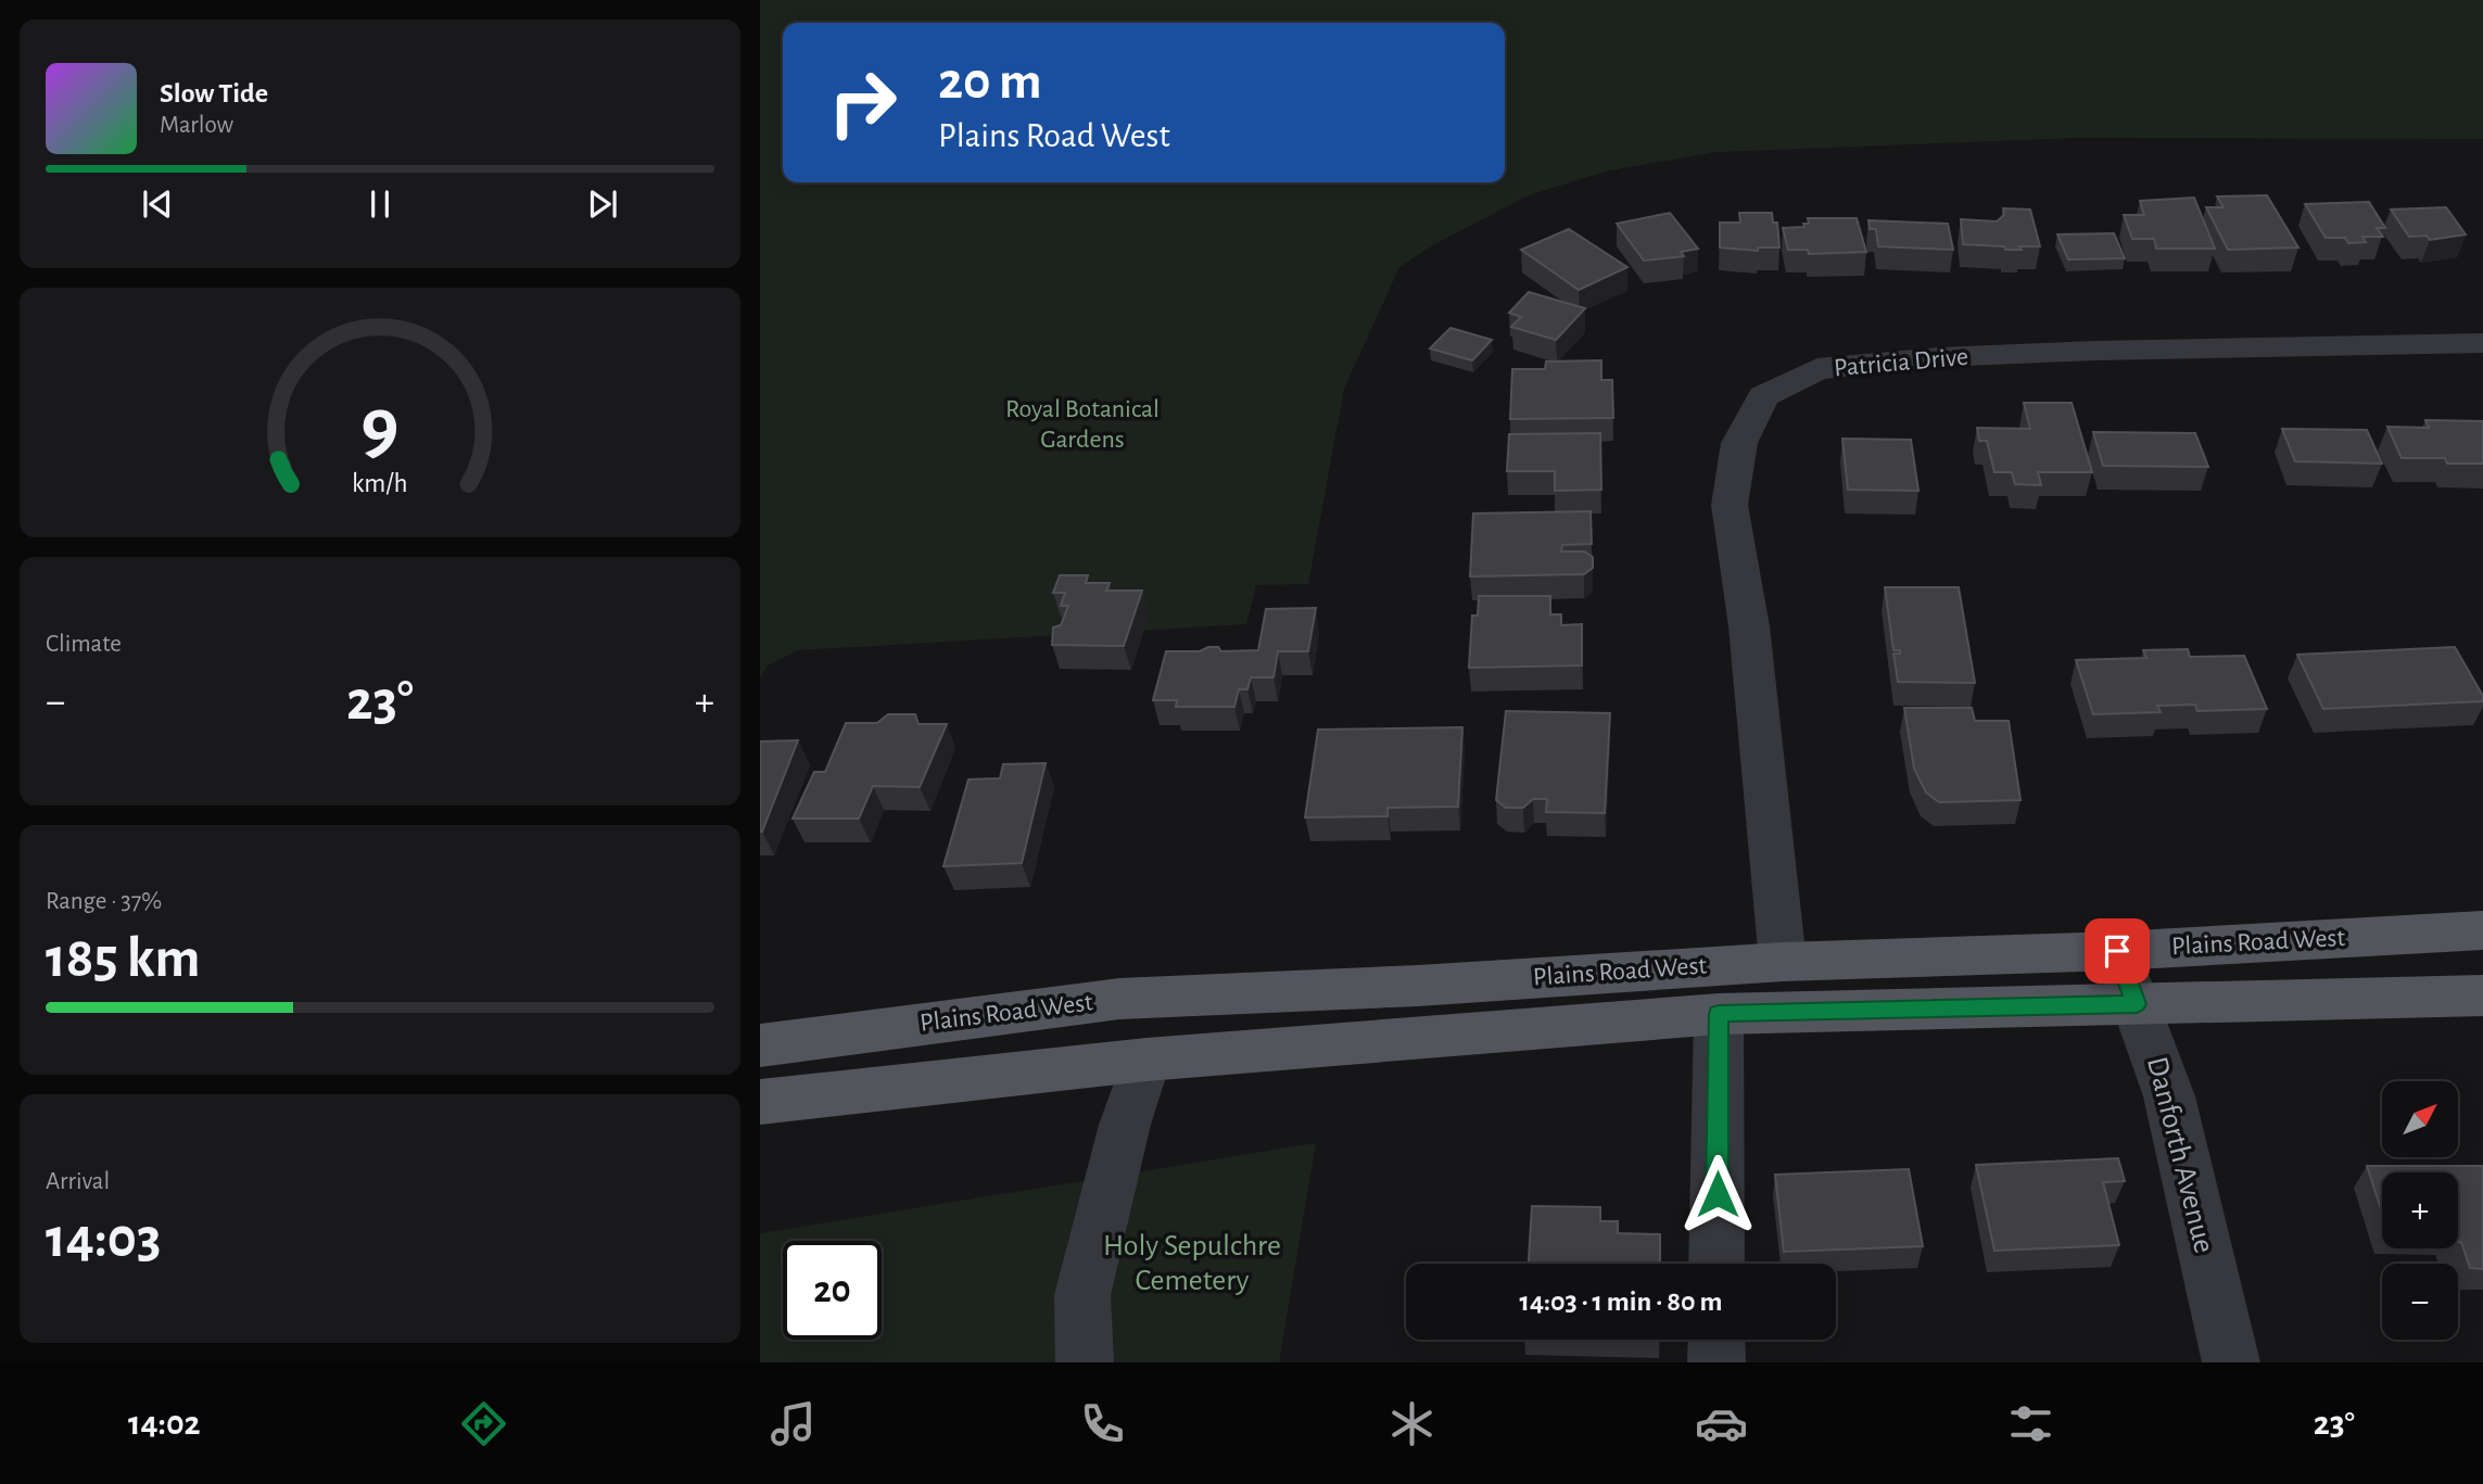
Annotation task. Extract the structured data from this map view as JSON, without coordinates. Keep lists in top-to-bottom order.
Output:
{
  "streets": {
    "main road": ["Plains Road West"],
    "street": ["Patricia Drive", "Danforth Avenue"]
  },
  "crossings": [
    ["Patricia Drive", "Plains Road West"],
    ["Plains Road West", "Danforth Avenue"]
  ],
  "parks": ["Royal Botanical Gardens", "Holy Sepulchre Cemetery"],
  "north": "top right",
  "page": {
    "turn": ["20 m", "Plains Road West"],
    "song": ["Slow Tide", "Marlow"],
    "tile": [
      "Climate",
      ["Range · 37%", "185 km"],
      ["Arrival", "14:03"]
    ],
    "heat": ["−", "23°", "+"],
    "map_buttons": ["+", "−"],
    "limit": "20",
    "trip": "14:03 · 1 min · 80 m",
    "tabs": ["14:02", "23°"],
    "gauge": ["9", "km/h"]
  }
}
